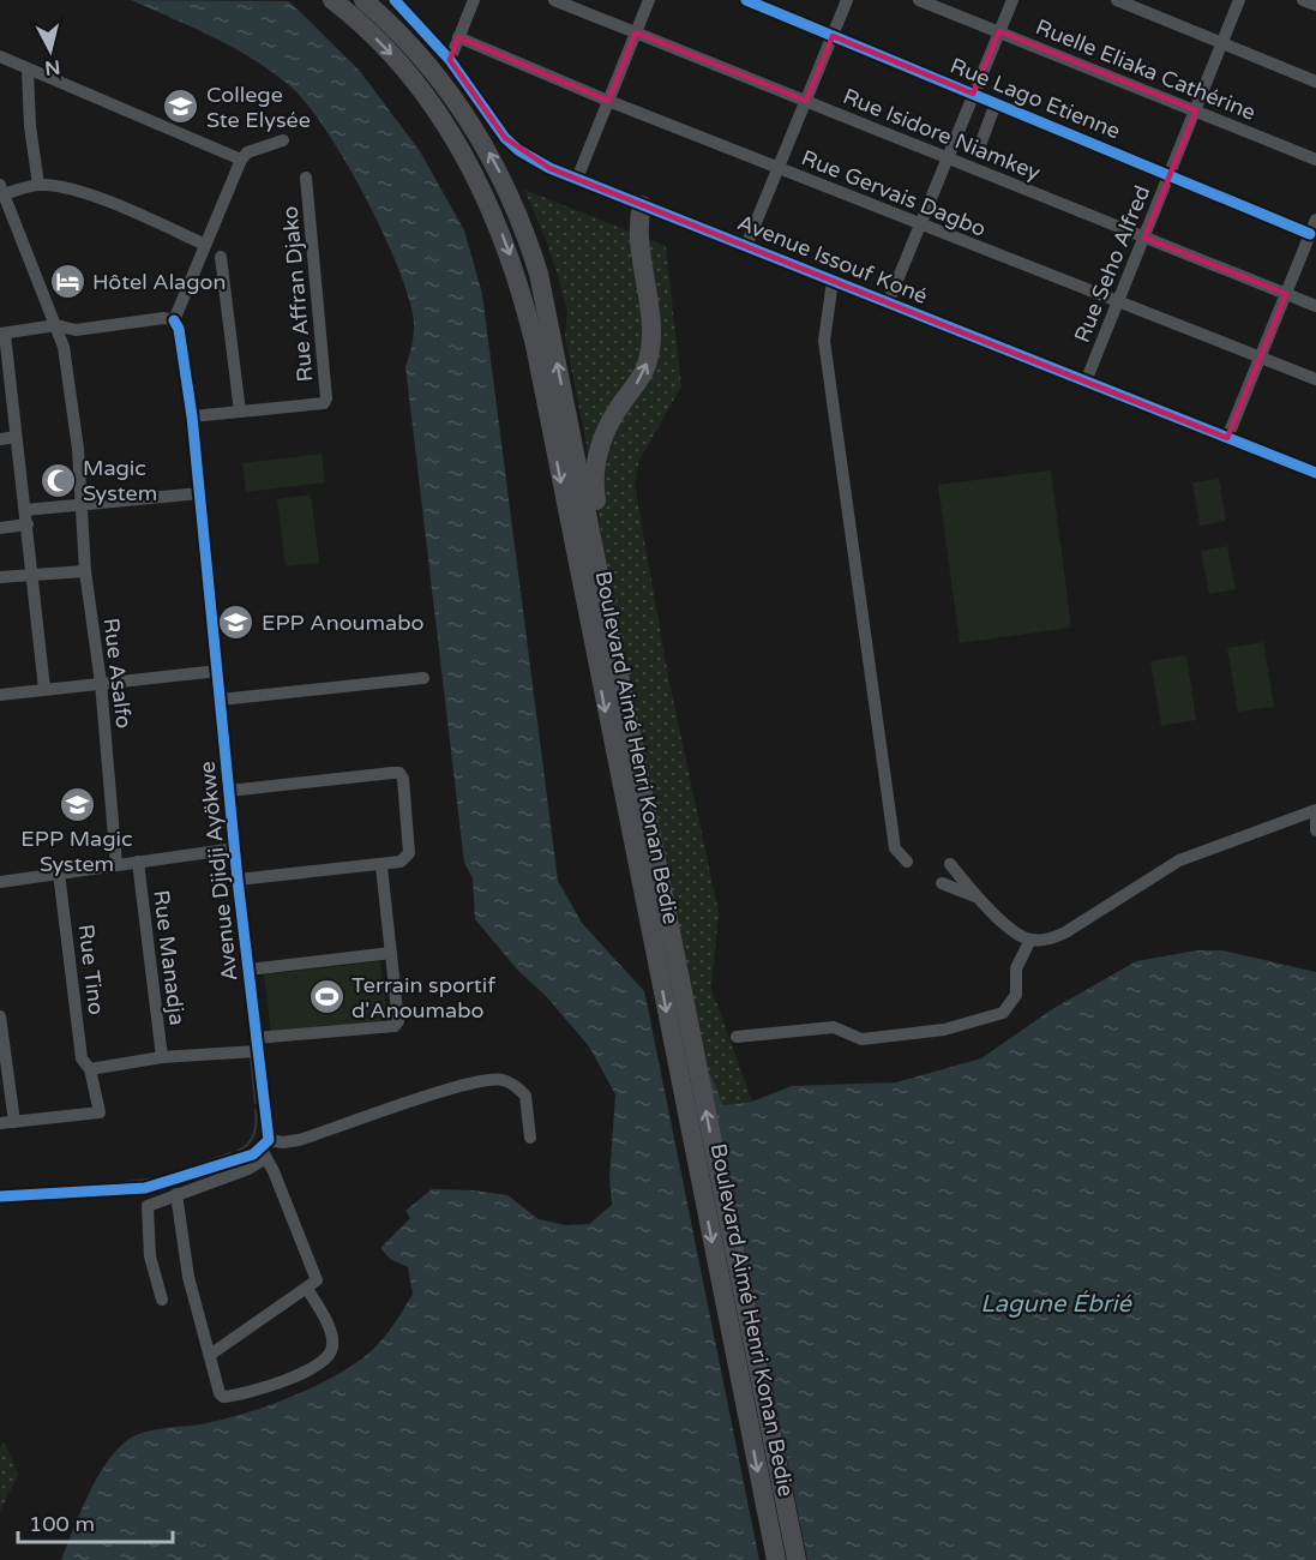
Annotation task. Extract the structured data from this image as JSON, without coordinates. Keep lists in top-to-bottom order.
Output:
{
  "streets": {
    "highway": ["Boulevard Aimé Henri Konan Bedie"],
    "street": [
      "Ruelle Eliaka Cathérine",
      "Rue Lago Etienne",
      "Rue Isidore Niamkey",
      "Rue Gervais Dagbo",
      "Avenue Issouf Koné",
      "Rue Seho Alfred",
      "Rue Affran Djako",
      "Rue Asalfo",
      "Avenue Djidji Ayökwe",
      "Rue Manadja",
      "Rue Tino"
    ]
  },
  "crossings": [
    ["Ruelle Eliaka Cathérine", "Rue Seho Alfred"],
    ["Rue Lago Etienne", "Rue Seho Alfred"],
    ["Rue Isidore Niamkey", "Rue Seho Alfred"],
    ["Rue Gervais Dagbo", "Rue Seho Alfred"],
    ["Avenue Issouf Koné", "Rue Seho Alfred"],
    ["Rue Affran Djako", "Avenue Djidji Ayökwe"]
  ],
  "water": ["Lagune Ébrié"],
  "places": {
    "school or university": ["College Ste Elysée", "EPP Anoumabo", "EPP Magic System"],
    "hotel": ["Hôtel Alagon"],
    "mosque": ["Magic System"],
    "sports": ["Terrain sportif d'Anoumabo"]
  },
  "scale_bar": "100 m",
  "north": "bottom"
}
